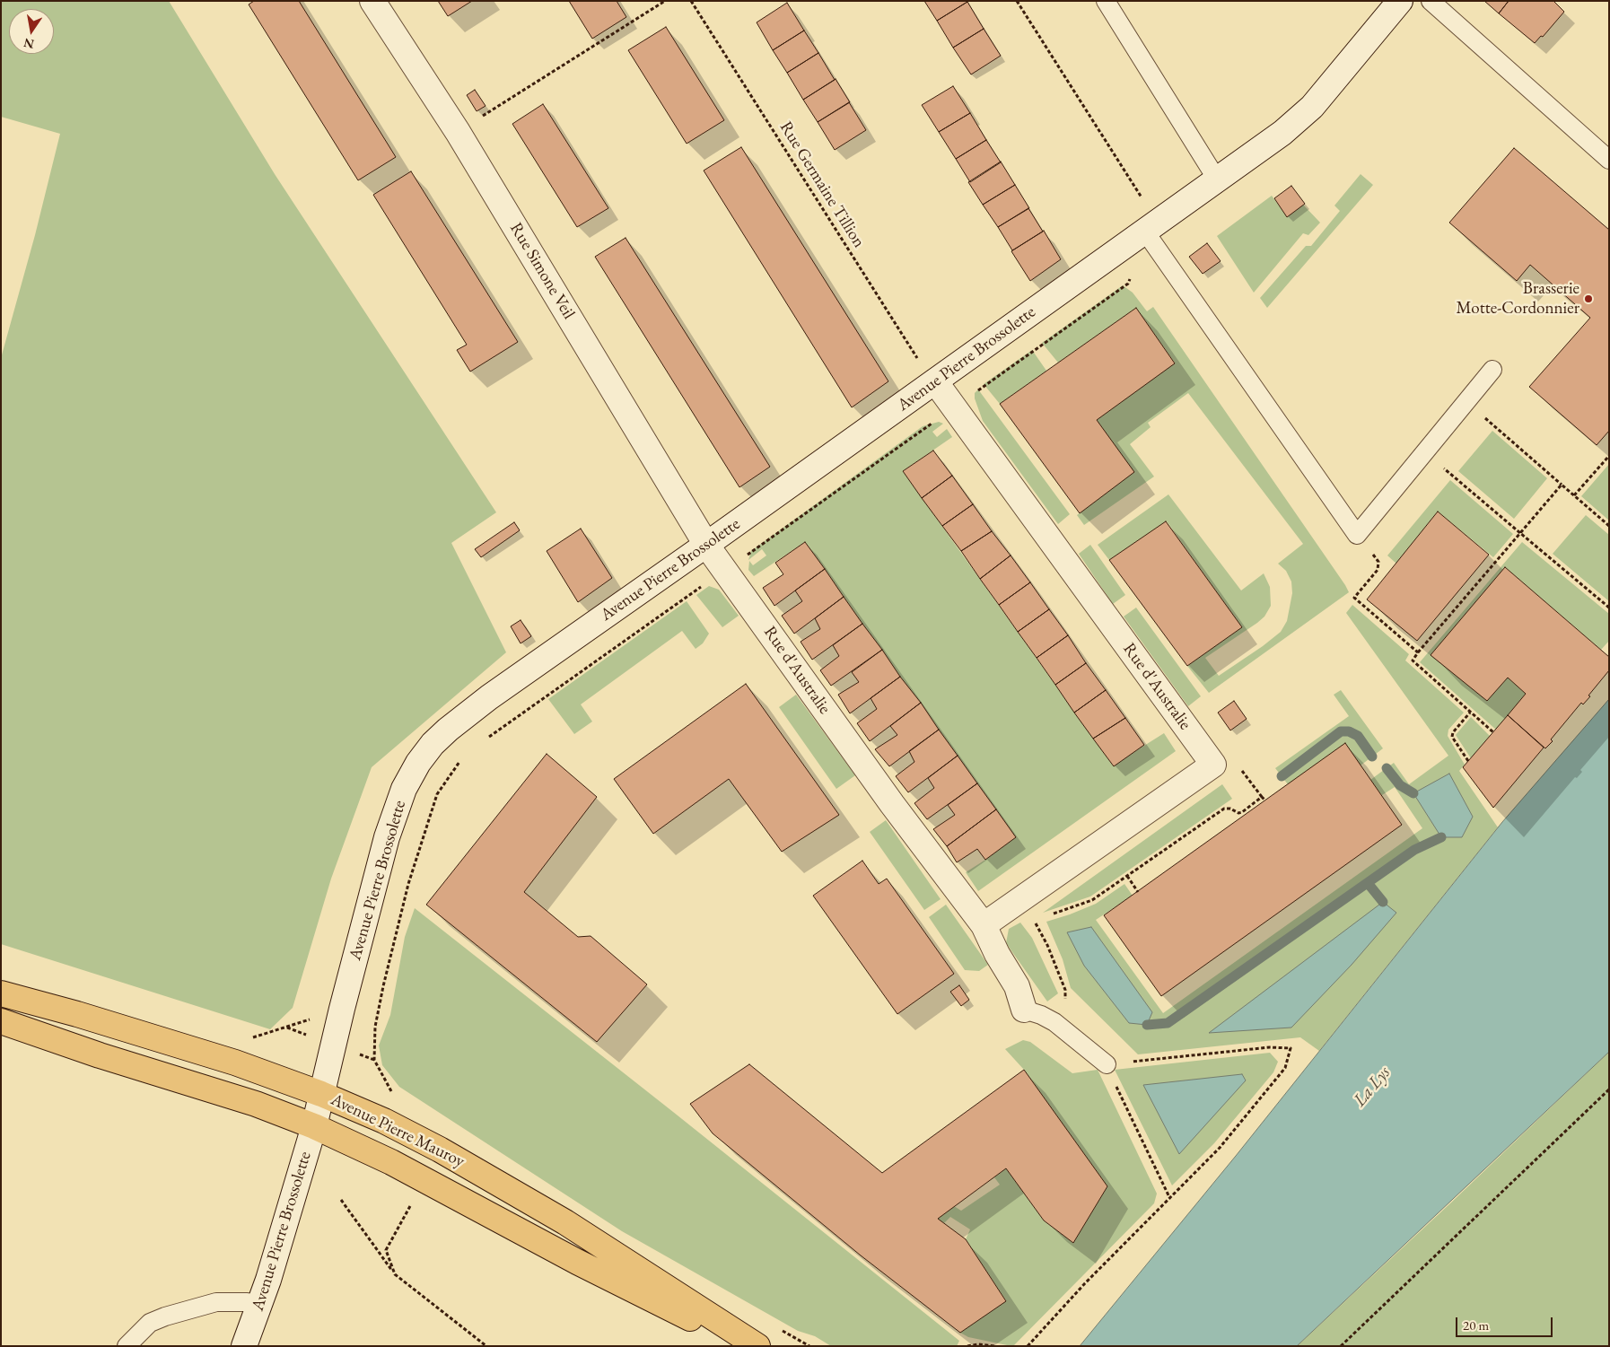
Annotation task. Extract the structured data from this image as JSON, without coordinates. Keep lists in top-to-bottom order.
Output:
{
  "streets": {
    "main road": ["Avenue Pierre Mauroy"],
    "street": ["Rue Simone Veil", "Avenue Pierre Brossolette", "Rue d'Australie"],
    "path": ["Rue Germaine Tillion"]
  },
  "crossings": [
    ["Rue Germaine Tillion", "Avenue Pierre Brossolette"],
    ["Rue Germaine Tillion", "Rue d'Australie"],
    ["Rue Simone Veil", "Avenue Pierre Brossolette"],
    ["Rue Simone Veil", "Rue d'Australie"],
    ["Avenue Pierre Brossolette", "Rue d'Australie"],
    ["Avenue Pierre Brossolette", "Avenue Pierre Mauroy"]
  ],
  "water": ["La Lys"],
  "places": ["Brasserie Motte-Cordonnier"],
  "scale_bar": "20 m",
  "north": "bottom"
}
